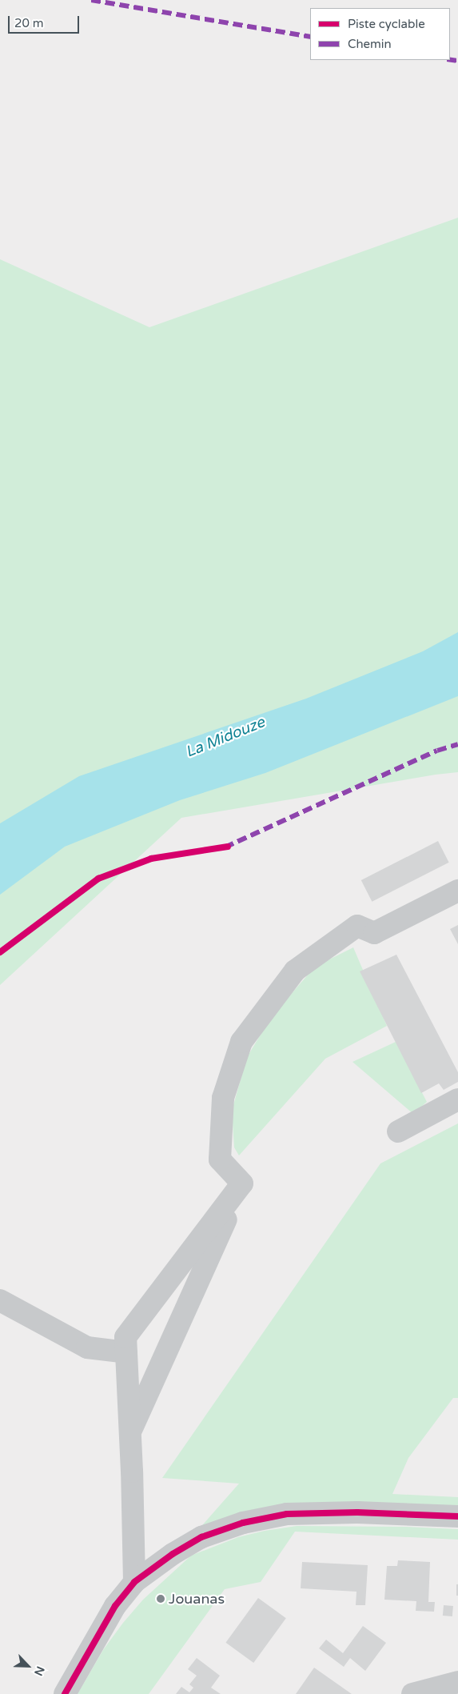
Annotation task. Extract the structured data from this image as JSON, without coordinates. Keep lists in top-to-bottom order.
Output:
{
  "water": ["La Midouze"],
  "places": ["Jouanas"],
  "legend": ["Piste cyclable", "Chemin"],
  "scale_bar": "20 m",
  "north": "bottom right"
}
